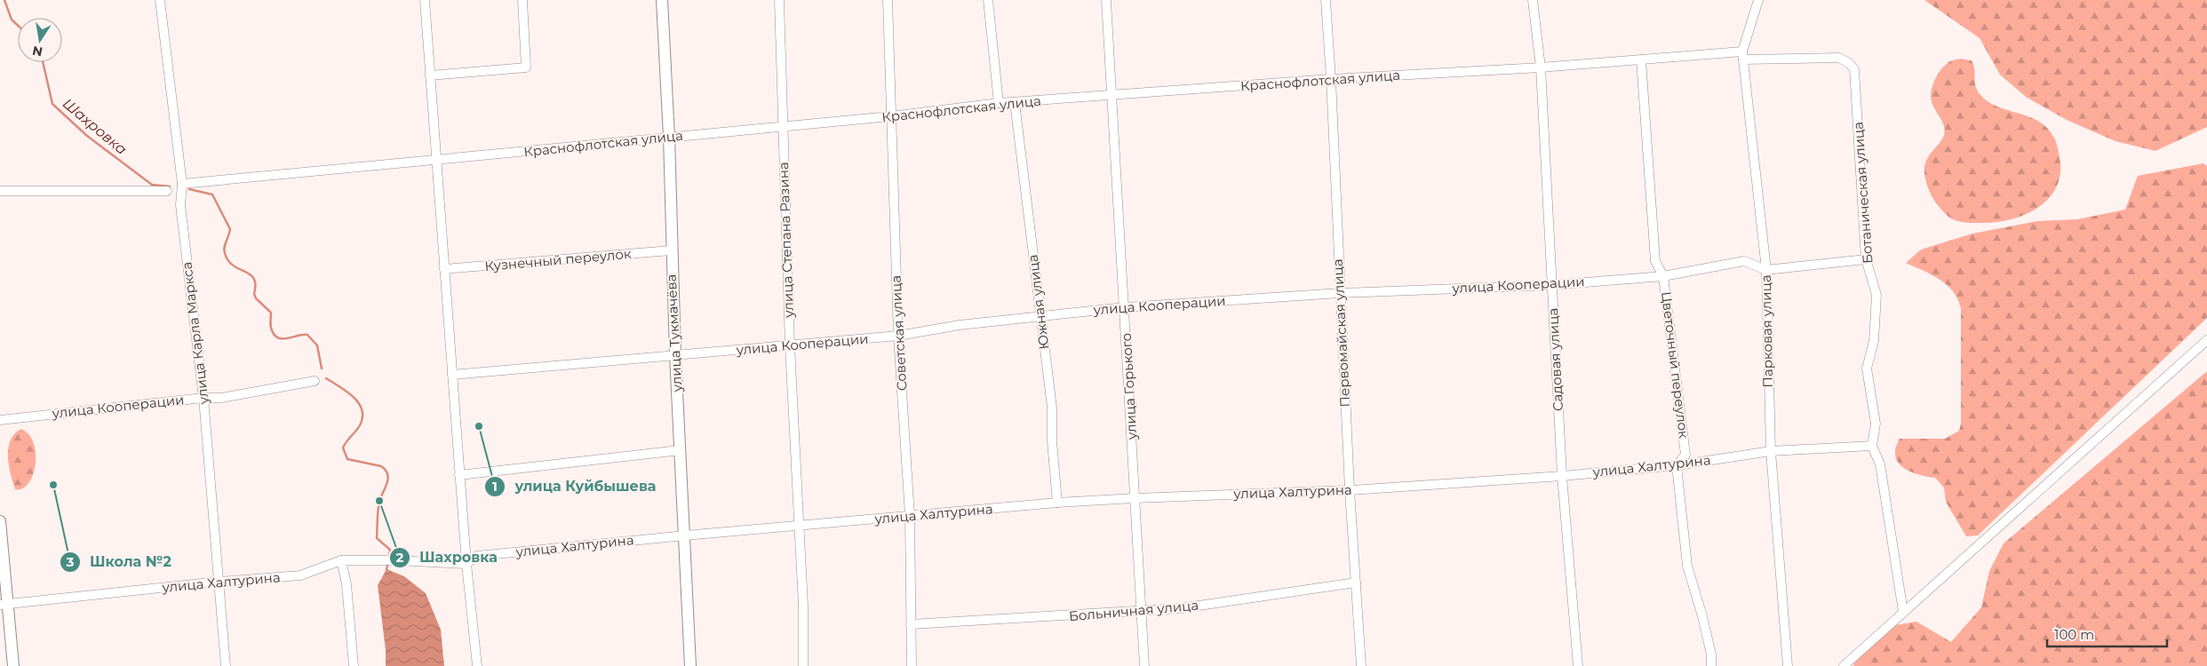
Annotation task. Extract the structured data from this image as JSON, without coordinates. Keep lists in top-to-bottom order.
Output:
{
  "streets": {
    "street": [
      "Краснофлотская улица",
      "Ботаническая улица",
      "улица Степана Разина",
      "Кузнечный переулок",
      "улица Кооперации",
      "Южная улица",
      "Парковая улица",
      "улица Карла Маркса",
      "улица Тукмачёва",
      "Советская улица",
      "Первомайская улица",
      "Садовая улица",
      "Цветочный переулок",
      "улица Горького",
      "улица Халтурина",
      "Больничная улица"
    ]
  },
  "crossings": [
    ["Краснофлотская улица", "Ботаническая улица"],
    ["Краснофлотская улица", "улица Степана Разина"],
    ["Краснофлотская улица", "Южная улица"],
    ["Краснофлотская улица", "Парковая улица"],
    ["Краснофлотская улица", "улица Карла Маркса"],
    ["Краснофлотская улица", "улица Тукмачёва"],
    ["Краснофлотская улица", "Советская улица"],
    ["Краснофлотская улица", "Первомайская улица"],
    ["Краснофлотская улица", "Садовая улица"],
    ["Краснофлотская улица", "Цветочный переулок"],
    ["Краснофлотская улица", "улица Горького"],
    ["Ботаническая улица", "улица Кооперации"],
    ["Ботаническая улица", "Парковая улица"],
    ["Ботаническая улица", "улица Халтурина"],
    ["улица Степана Разина", "улица Кооперации"],
    ["улица Степана Разина", "улица Халтурина"],
    ["Кузнечный переулок", "улица Тукмачёва"],
    ["улица Кооперации", "Южная улица"],
    ["улица Кооперации", "Парковая улица"],
    ["улица Кооперации", "улица Карла Маркса"],
    ["улица Кооперации", "улица Тукмачёва"],
    ["улица Кооперации", "Советская улица"],
    ["улица Кооперации", "Первомайская улица"],
    ["улица Кооперации", "Садовая улица"],
    ["улица Кооперации", "Цветочный переулок"],
    ["улица Кооперации", "улица Горького"],
    ["Южная улица", "улица Халтурина"],
    ["Парковая улица", "улица Халтурина"],
    ["улица Карла Маркса", "улица Халтурина"],
    ["улица Тукмачёва", "улица Халтурина"],
    ["Советская улица", "улица Халтурина"],
    ["Советская улица", "Больничная улица"],
    ["Первомайская улица", "улица Халтурина"],
    ["Первомайская улица", "Больничная улица"],
    ["Садовая улица", "улица Халтурина"],
    ["Цветочный переулок", "улица Халтурина"],
    ["улица Горького", "улица Халтурина"],
    ["улица Горького", "Больничная улица"]
  ],
  "water": ["Шахровка"],
  "places": ["улица Куйбышева", "Школа №2", "Шахровка"],
  "scale_bar": "100 m",
  "north": "bottom"
}
